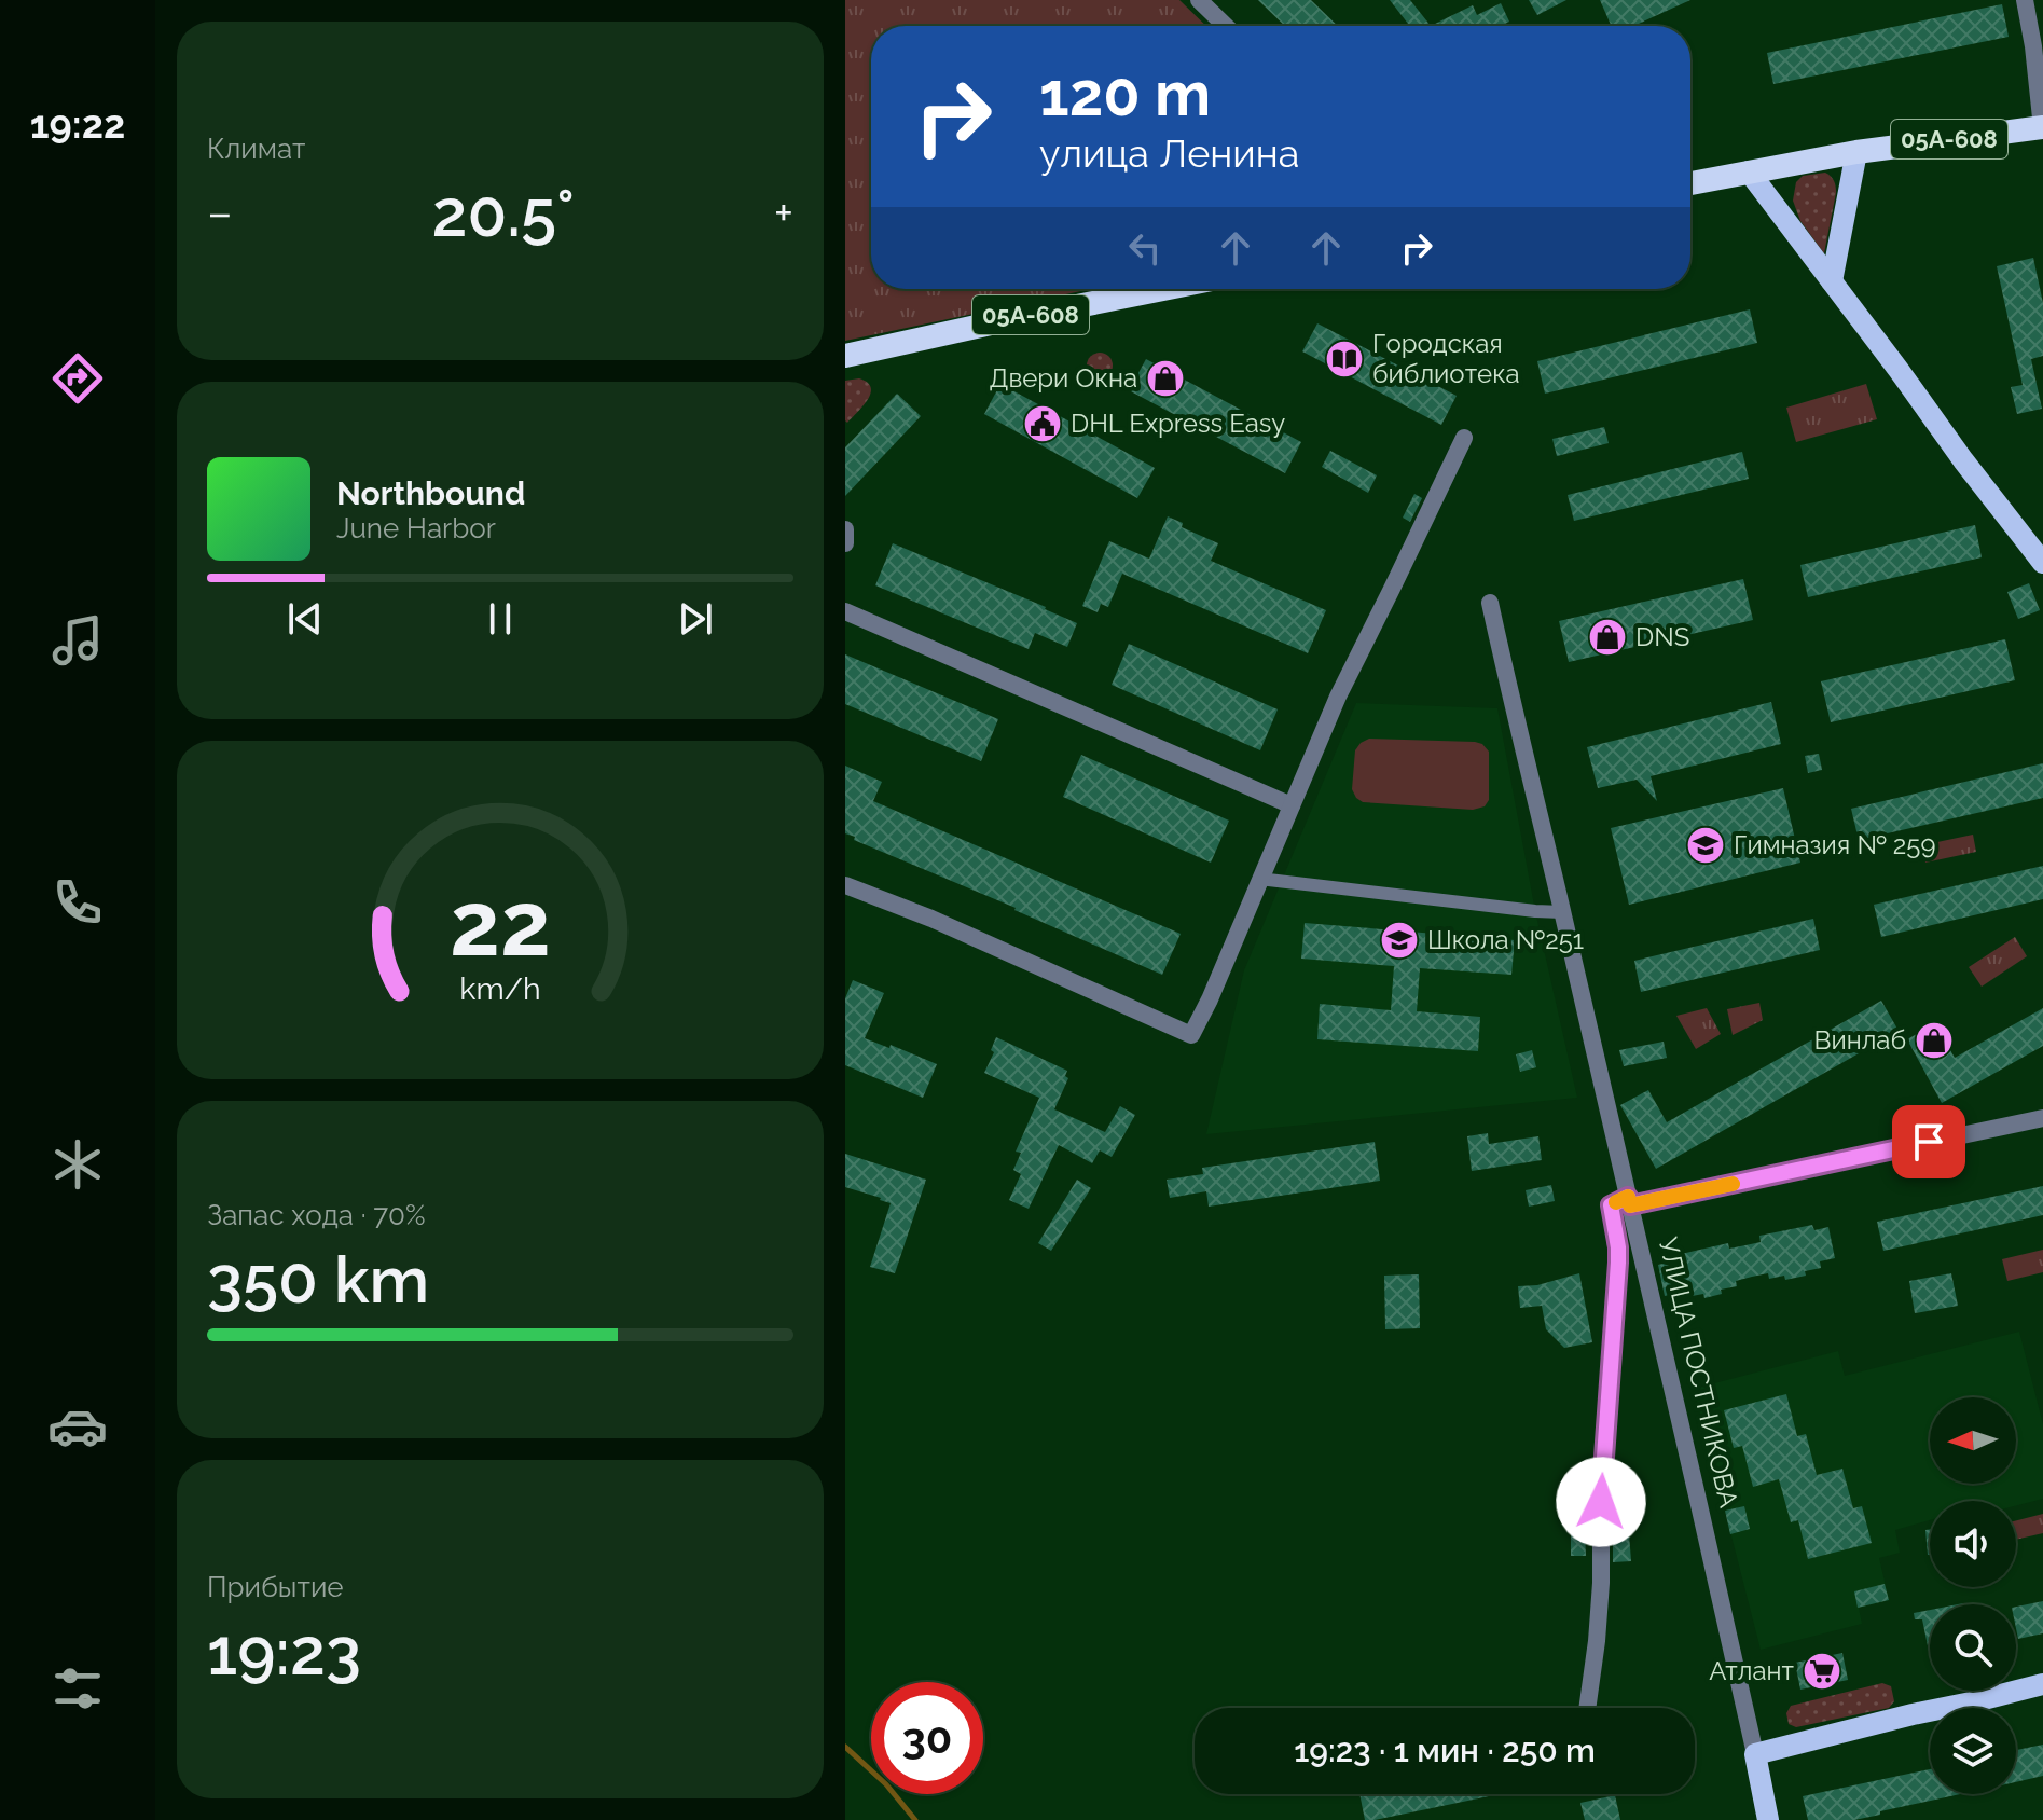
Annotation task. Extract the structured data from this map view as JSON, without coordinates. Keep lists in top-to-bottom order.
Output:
{
  "streets": {
    "highway": ["05А-608"],
    "street": ["УЛИЦА ПОСТНИКОВА"]
  },
  "places": {
    "library": ["Городская библиотека"],
    "shop": ["Двери Окна", "DNS", "Винлаб"],
    "public building": ["DHL Express Easy"],
    "school or university": ["Гимназия № 259", "Школа №251"],
    "supermarket": ["Атлант"]
  },
  "north": "left",
  "page": {
    "tabs": "19:22",
    "tile": [
      "Климат",
      ["Запас хода · 70%", "350 km"],
      ["Прибытие", "19:23"]
    ],
    "turn": ["120 m", "улица Ленина"],
    "heat": ["−", "20.5°", "+"],
    "song": ["Northbound", "June Harbor"],
    "limit": "30",
    "trip": "19:23 · 1 мин · 250 m",
    "gauge": ["22", "km/h"]
  }
}
